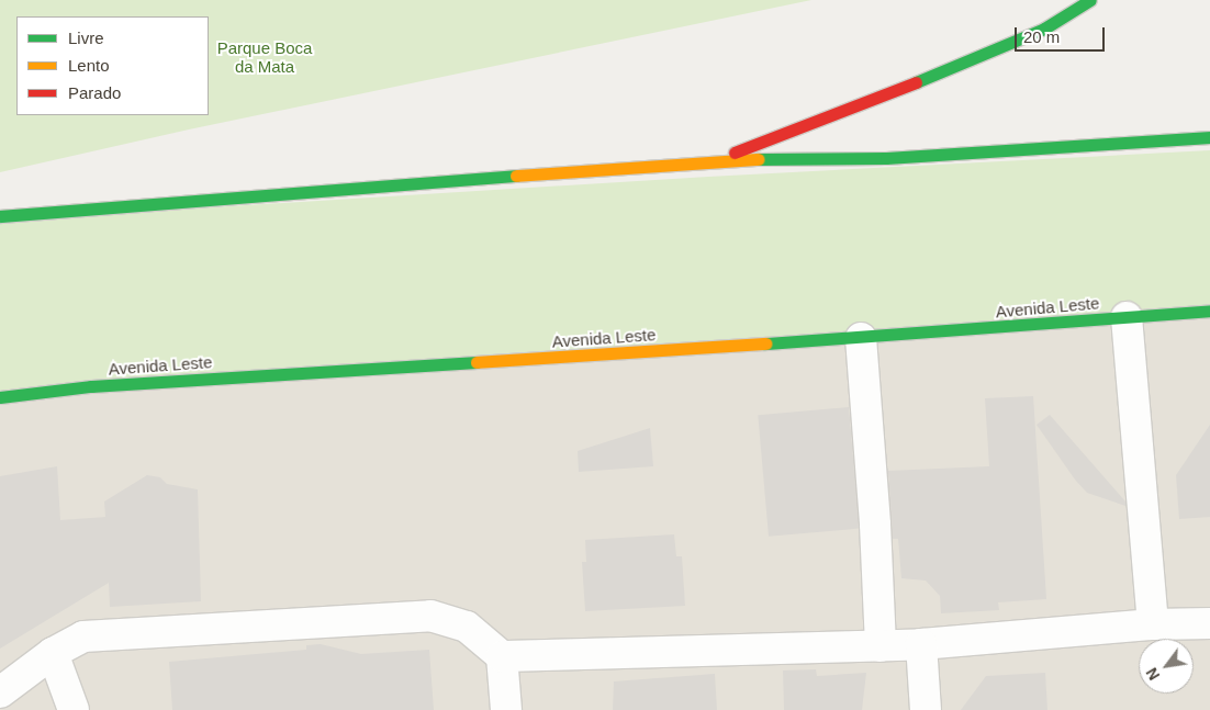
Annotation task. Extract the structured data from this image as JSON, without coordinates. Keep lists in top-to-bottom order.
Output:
{
  "streets": {
    "main road": ["Avenida Leste"]
  },
  "parks": ["Parque Boca da Mata"],
  "legend": ["Livre", "Lento", "Parado"],
  "scale_bar": "20 m",
  "north": "bottom left"
}
